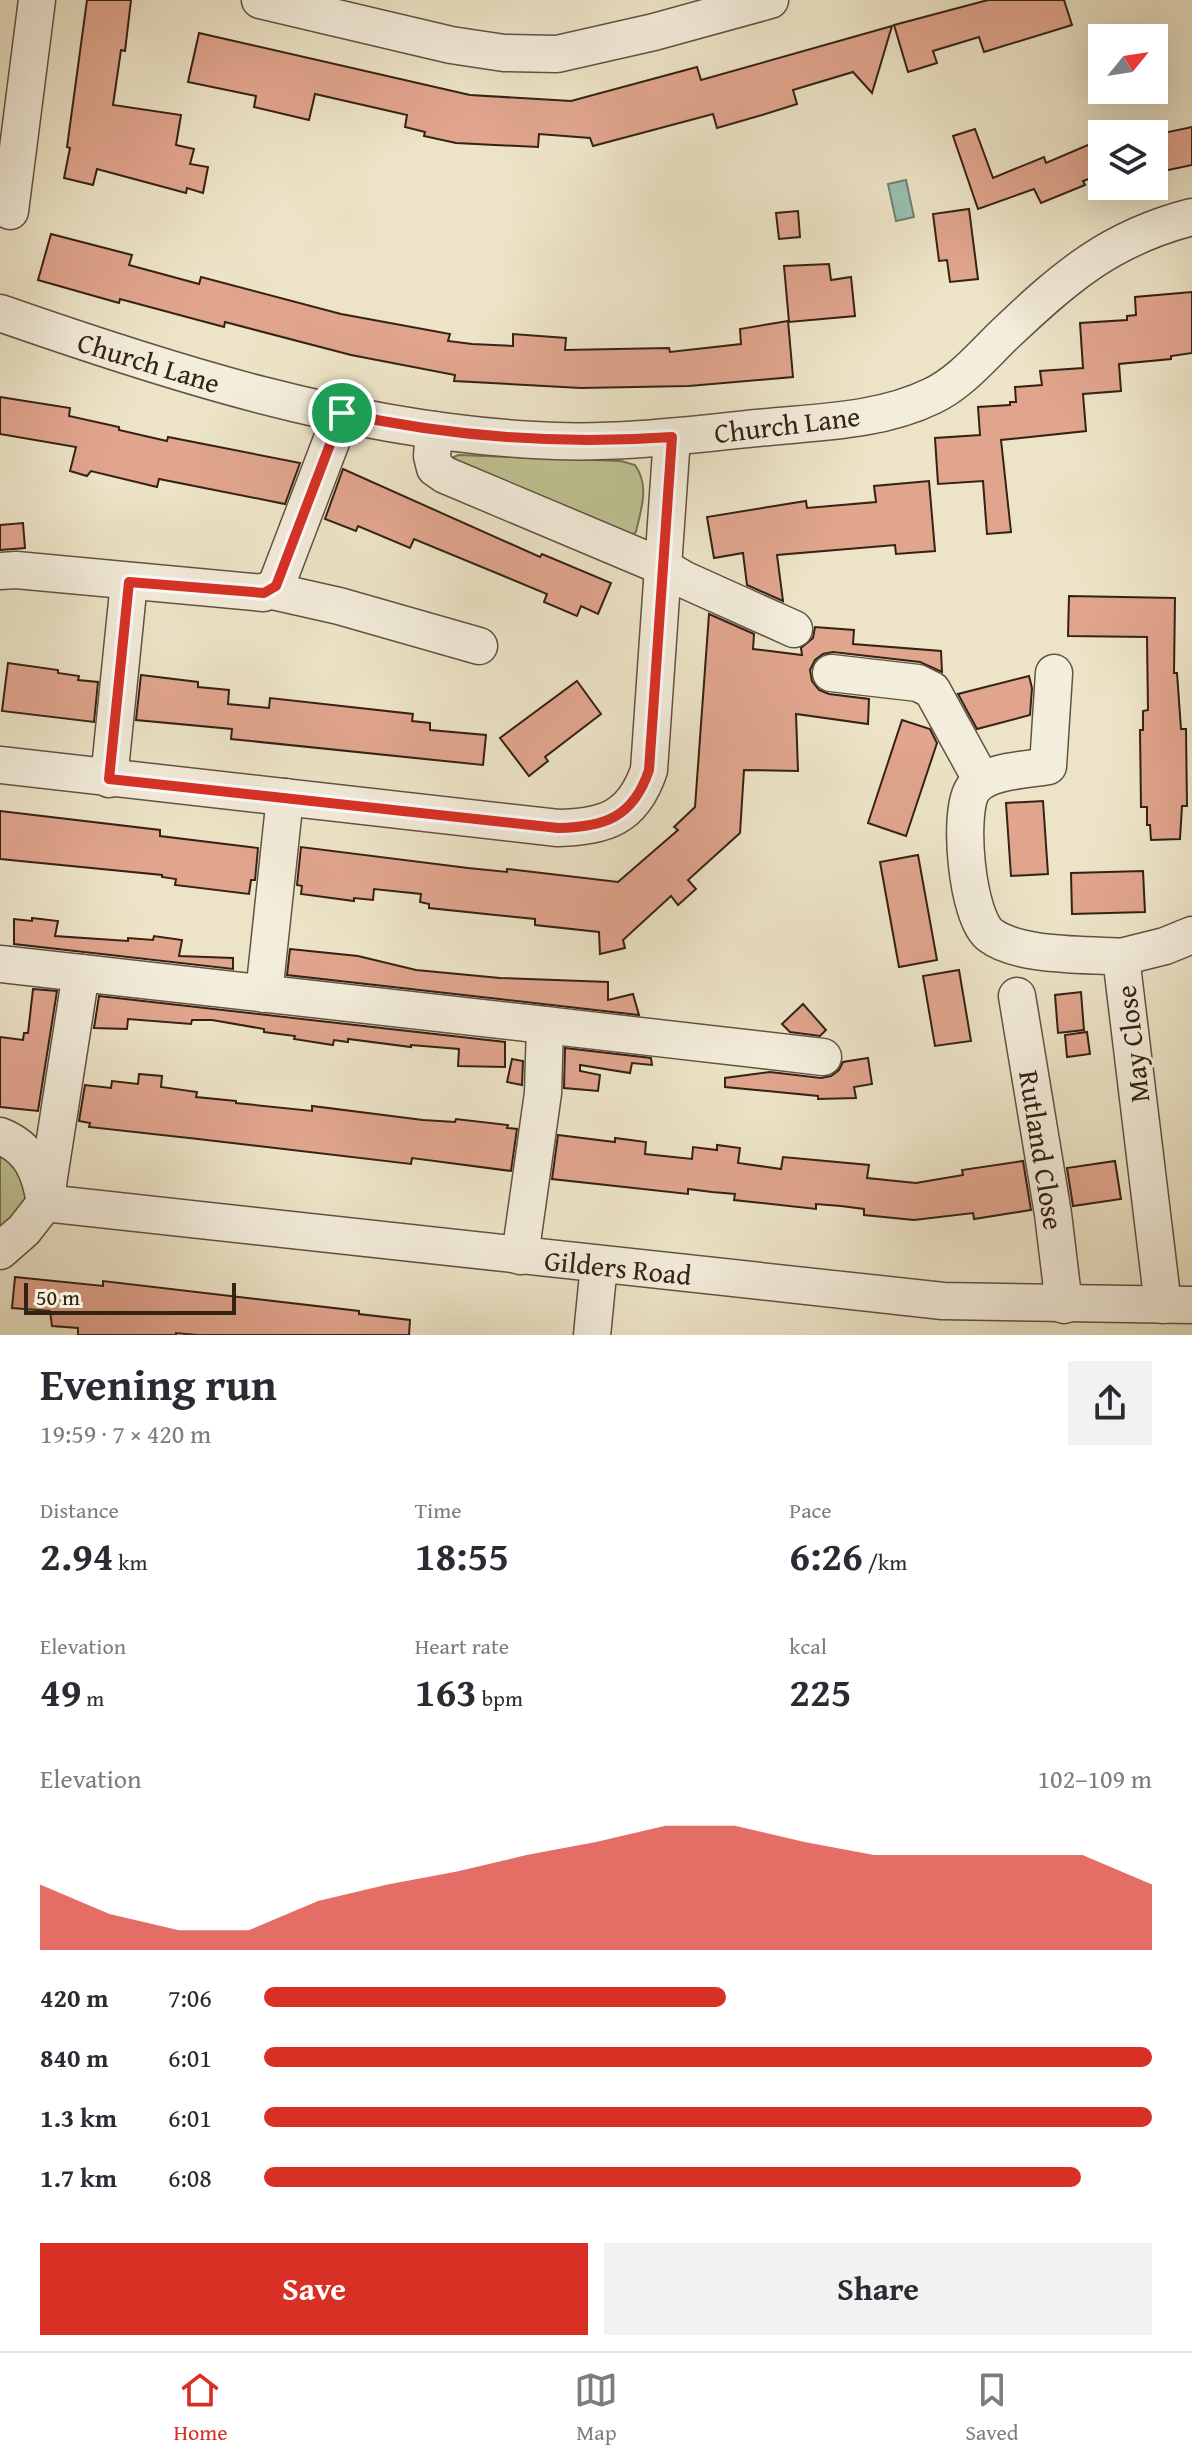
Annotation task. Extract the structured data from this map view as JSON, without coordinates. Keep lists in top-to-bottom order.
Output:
{
  "streets": {
    "street": [
      "Church Lane",
      "May Close",
      "Rutland Close",
      "Gilders Road"
    ]
  },
  "crossings": [
    ["May Close", "Gilders Road"],
    ["Rutland Close", "Gilders Road"]
  ],
  "scale_bar": "50 m",
  "north": "top right",
  "page": {
    "scale": "50 m",
    "heading": ["Evening run", "19:59 · 7 × 420 m"],
    "stats": [
      ["Distance", "2.94 km"],
      ["Time", "18:55"],
      ["Pace", "6:26 /km"],
      ["Elevation", "49 m"],
      ["Heart rate", "163 bpm"],
      ["kcal", "225"]
    ],
    "chart": ["Elevation", "102–109 m"],
    "list": [
      {
        "name": "420 m",
        "note": "7:06"
      },
      {
        "name": "840 m",
        "note": "6:01"
      },
      {
        "name": "1.3 km",
        "note": "6:01"
      },
      {
        "name": "1.7 km",
        "note": "6:08"
      }
    ],
    "buttons": ["Save", "Share"],
    "tabs": ["Home", "Map", "Saved"]
  }
}
